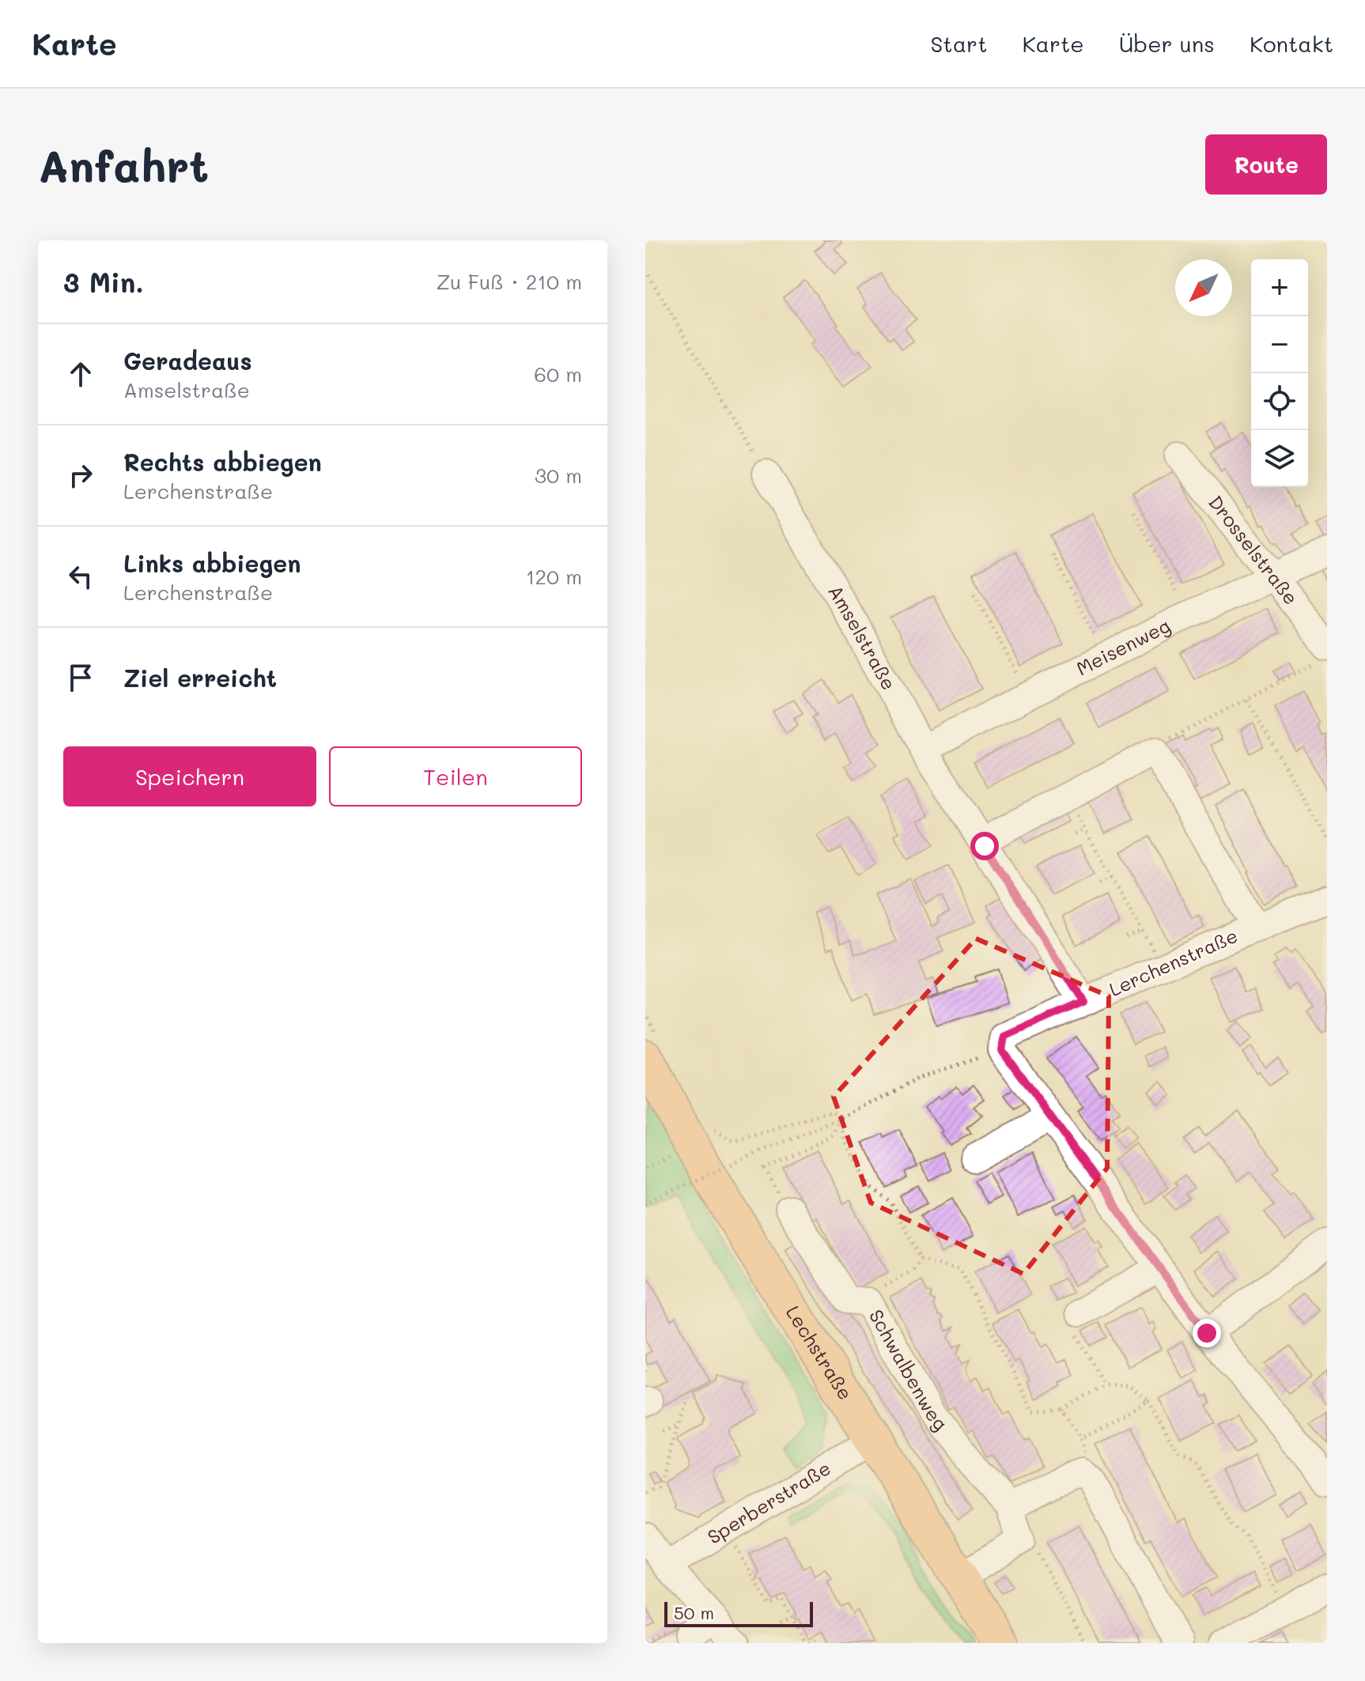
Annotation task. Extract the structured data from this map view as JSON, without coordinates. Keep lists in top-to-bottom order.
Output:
{
  "streets": {
    "main road": ["Lechstraße"],
    "street": [
      "Drosselstraße",
      "Amselstraße",
      "Meisenweg",
      "Lerchenstraße",
      "Schwalbenweg",
      "Sperberstraße"
    ]
  },
  "crossings": [
    ["Drosselstraße", "Meisenweg"],
    ["Amselstraße", "Meisenweg"],
    ["Amselstraße", "Lerchenstraße"],
    ["Lechstraße", "Sperberstraße"]
  ],
  "scale_bar": "50 m",
  "north": "bottom left",
  "page": {
    "header": "Karte",
    "nav": [
      "Start",
      "Karte",
      "Über uns",
      "Kontakt"
    ],
    "buttons": [
      "Route",
      ["Speichern", "Teilen"]
    ],
    "title": "Anfahrt",
    "heading": ["3 Min.", "Zu Fuß · 210 m"],
    "map_buttons": ["+", "−"],
    "list": [
      ["Geradeaus", "Amselstraße", "60 m"],
      ["Rechts abbiegen", "Lerchenstraße", "30 m"],
      ["Links abbiegen", "Lerchenstraße", "120 m"],
      "Ziel erreicht"
    ],
    "scale": "50 m"
  }
}
